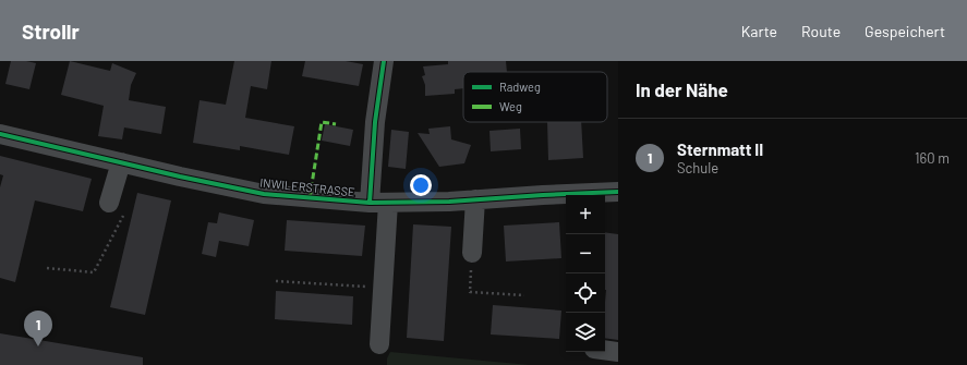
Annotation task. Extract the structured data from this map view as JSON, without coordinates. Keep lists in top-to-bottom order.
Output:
{
  "streets": {
    "street": ["INWILERSTRASSE"]
  },
  "legend": ["Radweg", "Weg"],
  "page": {
    "header": "Strollr",
    "nav": ["Karte", "Route", "Gespeichert"],
    "heading": "In der Nähe",
    "list": [
      {
        "mark": "1",
        "name": "Sternmatt II",
        "note": "Schule",
        "value": "160 m"
      }
    ],
    "map_buttons": ["+", "−"],
    "pins": "1"
  }
}
